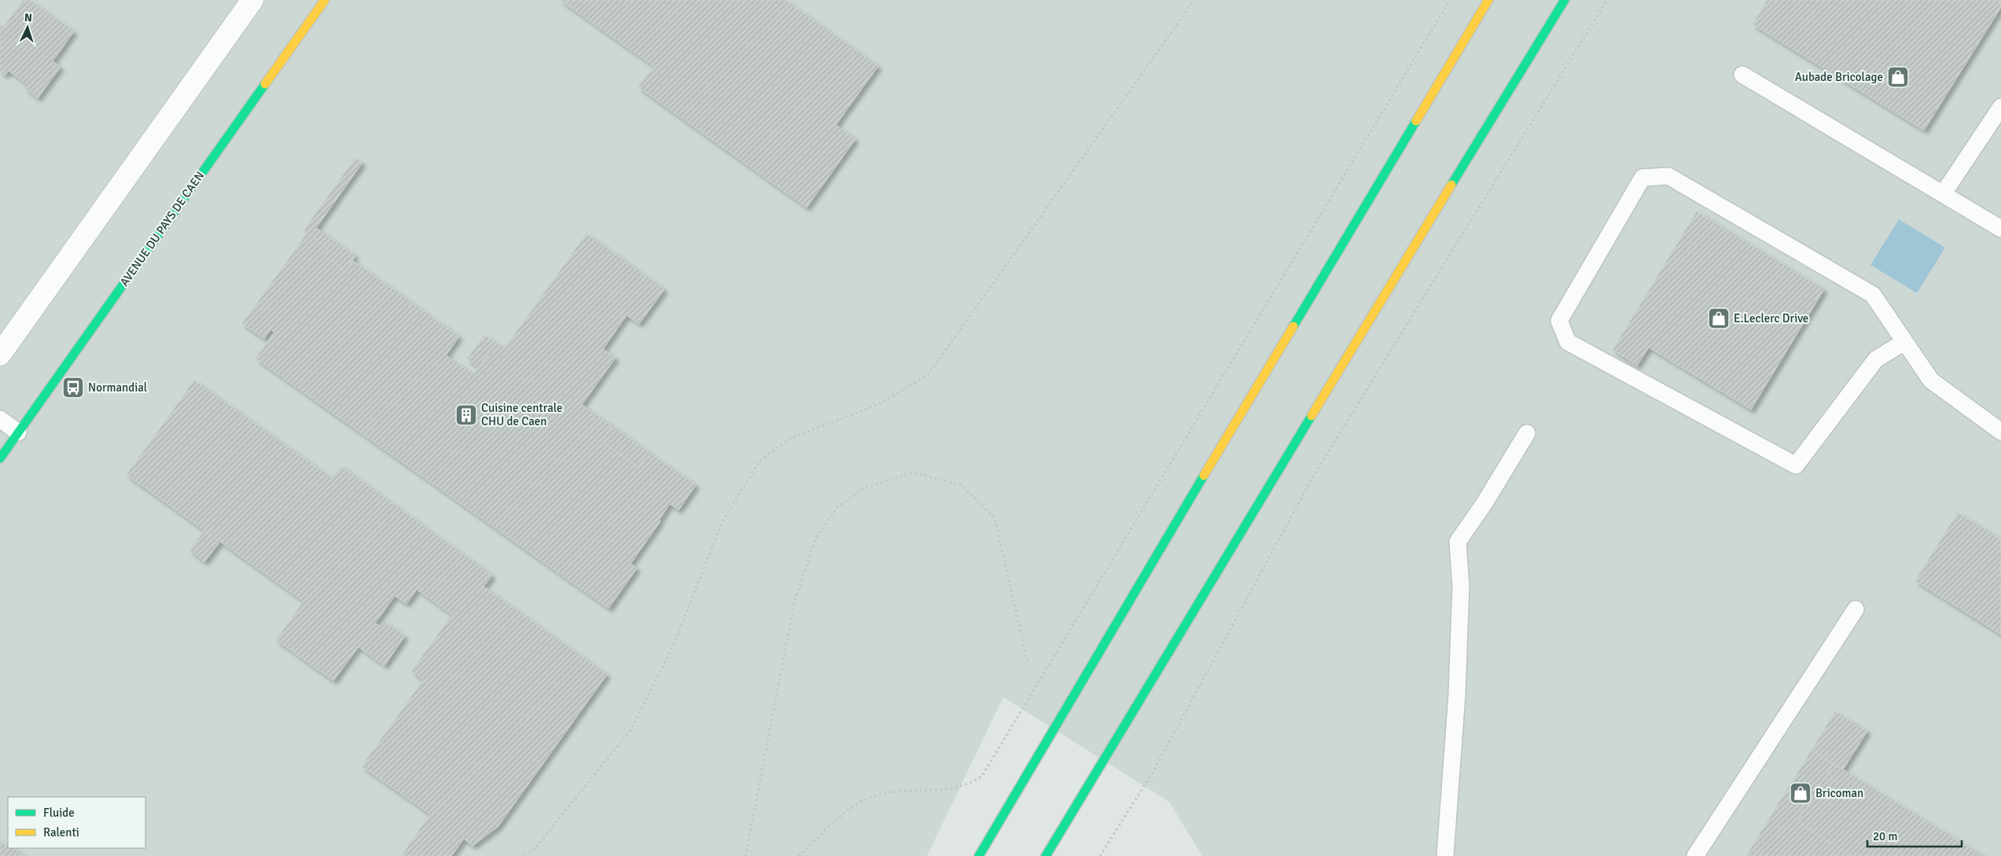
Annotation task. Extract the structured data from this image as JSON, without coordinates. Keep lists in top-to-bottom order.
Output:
{
  "streets": {
    "main road": ["AVENUE DU PAYS DE CAEN"]
  },
  "places": {
    "shop": ["Aubade Bricolage", "E.Leclerc Drive", "Bricoman"],
    "bus stop": ["Normandial"],
    "building": ["Cuisine centrale CHU de Caen"]
  },
  "legend": ["Fluide", "Ralenti"],
  "scale_bar": "20 m",
  "north": "top"
}
